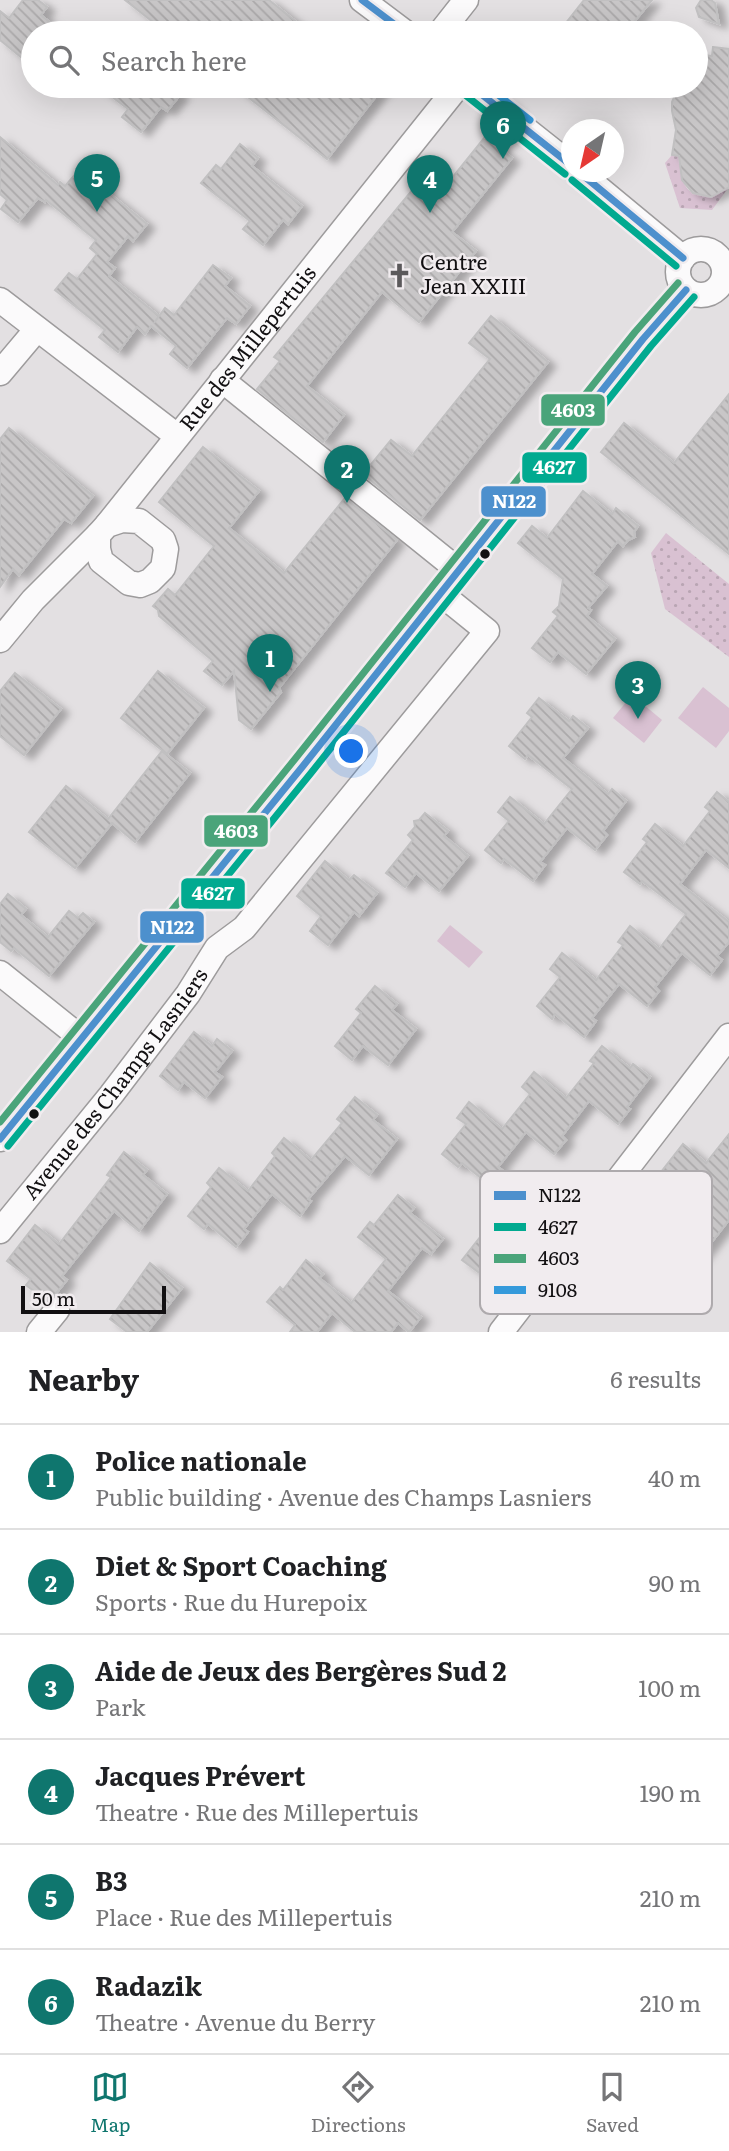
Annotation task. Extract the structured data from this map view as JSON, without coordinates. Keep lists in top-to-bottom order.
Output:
{
  "streets": {
    "street": ["Rue des Millepertuis", "Avenue des Champs Lasniers"]
  },
  "places": {
    "church": ["Centre Jean XXIII"]
  },
  "lines": [
    "transit line N122",
    "transit line 4627",
    "transit line 9108",
    "transit line 4603"
  ],
  "legend": [
    "N122",
    "4627",
    "4603",
    "9108"
  ],
  "scale_bar": "50 m",
  "north": "bottom left",
  "page": {
    "search": "Search here",
    "pins": [
      "6",
      "5",
      "4",
      "2",
      "1",
      "3"
    ],
    "scale": "50 m",
    "heading": ["Nearby", "6 results"],
    "list": [
      {
        "mark": "1",
        "name": "Police nationale",
        "note": "Public building · Avenue des Champs Lasniers",
        "value": "40 m"
      },
      {
        "mark": "2",
        "name": "Diet & Sport Coaching",
        "note": "Sports · Rue du Hurepoix",
        "value": "90 m"
      },
      {
        "mark": "3",
        "name": "Aide de Jeux des Bergères Sud 2",
        "note": "Park",
        "value": "100 m"
      },
      {
        "mark": "4",
        "name": "Jacques Prévert",
        "note": "Theatre · Rue des Millepertuis",
        "value": "190 m"
      },
      {
        "mark": "5",
        "name": "B3",
        "note": "Place · Rue des Millepertuis",
        "value": "210 m"
      },
      {
        "mark": "6",
        "name": "Radazik",
        "note": "Theatre · Avenue du Berry",
        "value": "210 m"
      }
    ],
    "nav": ["Map", "Directions", "Saved"]
  }
}
